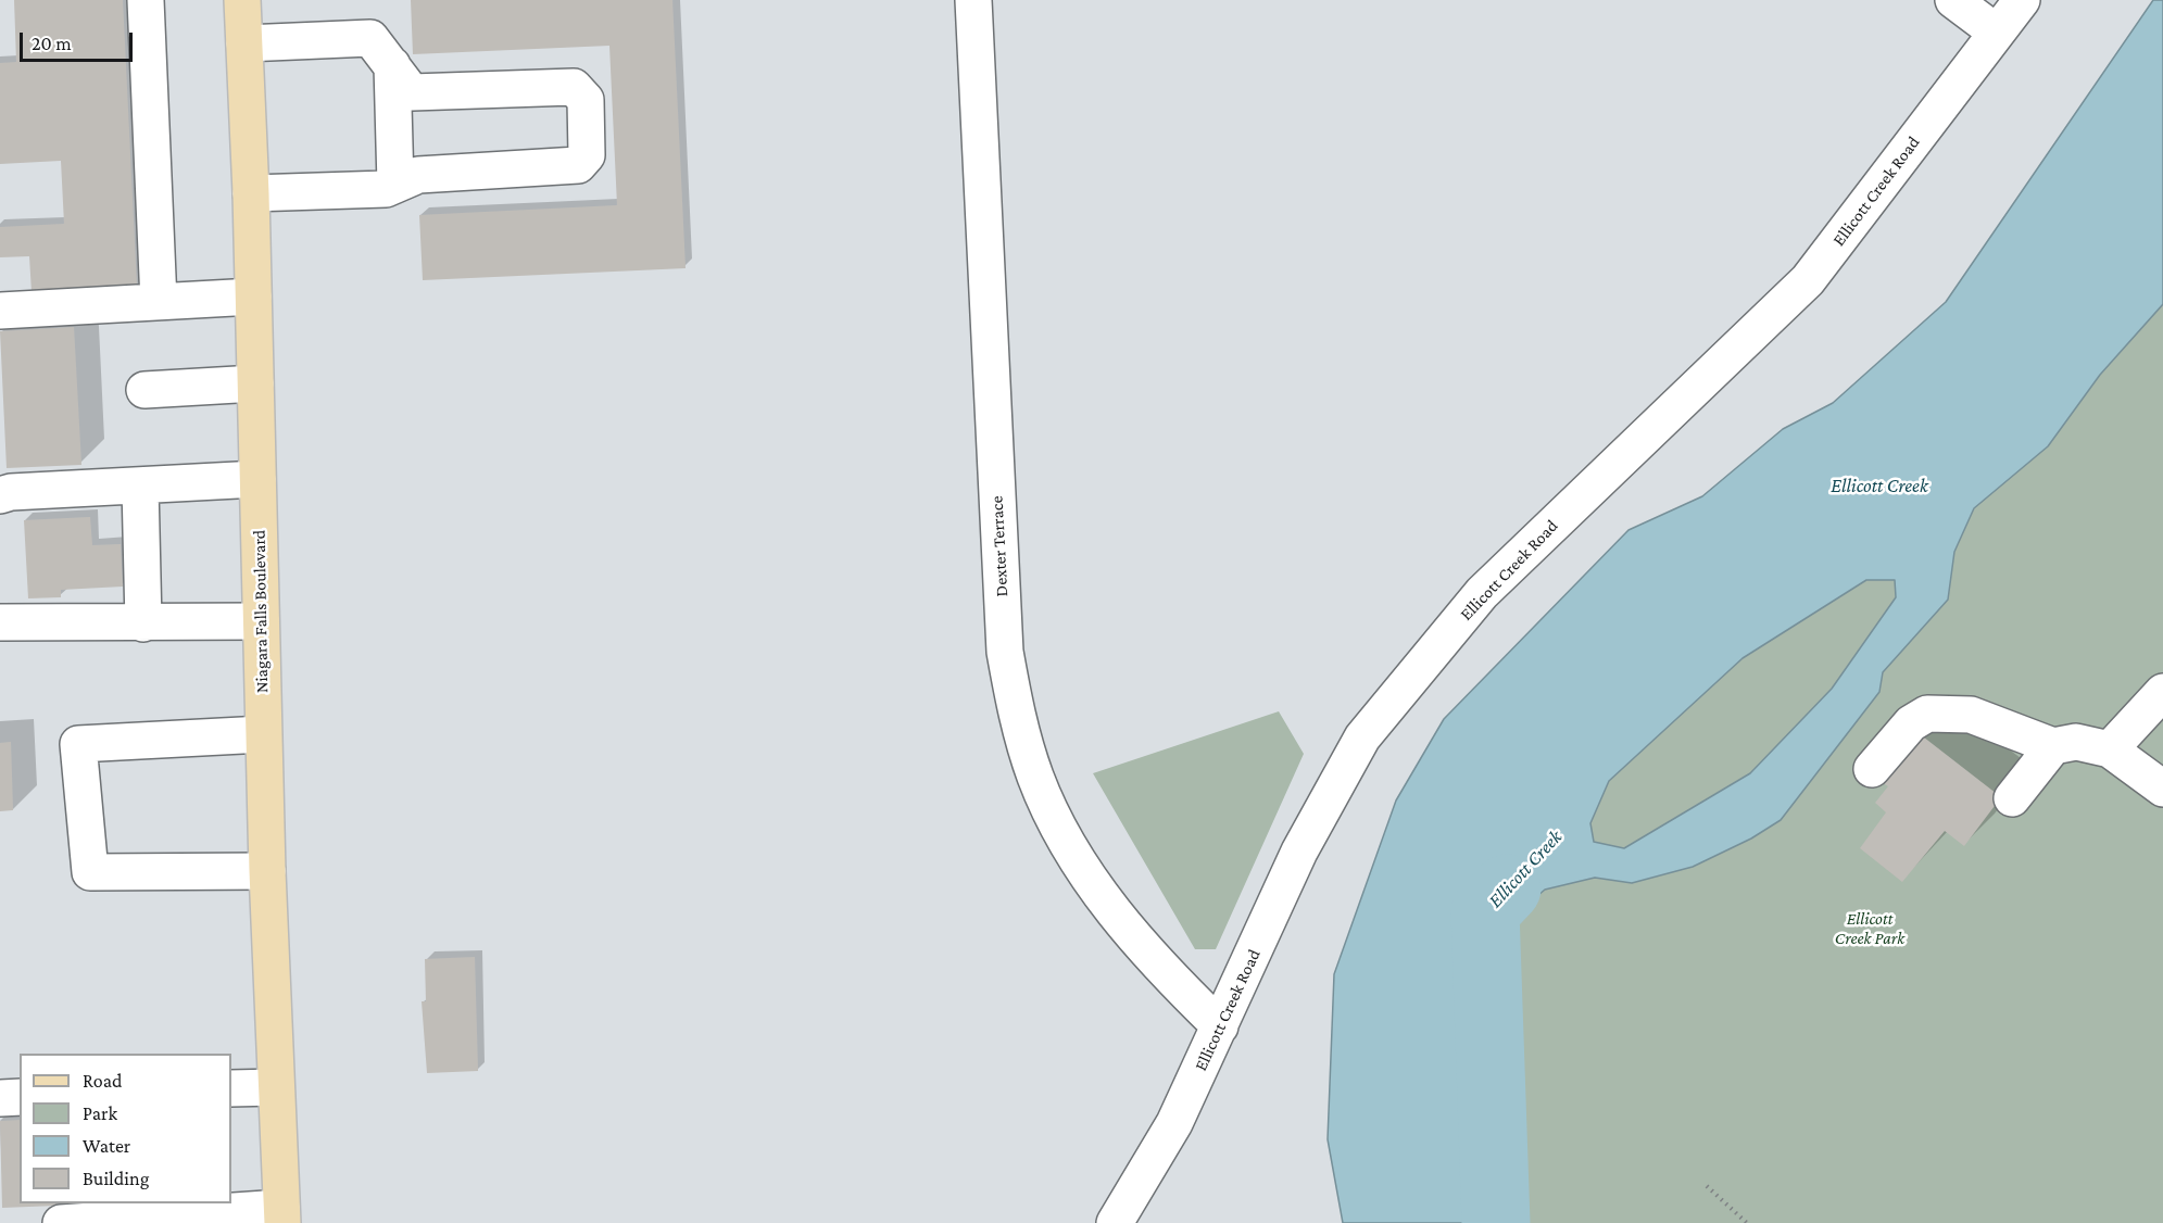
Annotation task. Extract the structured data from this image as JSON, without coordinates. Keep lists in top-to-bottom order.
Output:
{
  "streets": {
    "main road": ["Niagara Falls Boulevard"],
    "street": ["Ellicott Creek Road", "Dexter Terrace"]
  },
  "crossings": [
    ["Ellicott Creek Road", "Dexter Terrace"]
  ],
  "water": ["Ellicott Creek"],
  "parks": ["Ellicott Creek Park"],
  "legend": [
    "Road",
    "Park",
    "Water",
    "Building"
  ],
  "scale_bar": "20 m"
}
